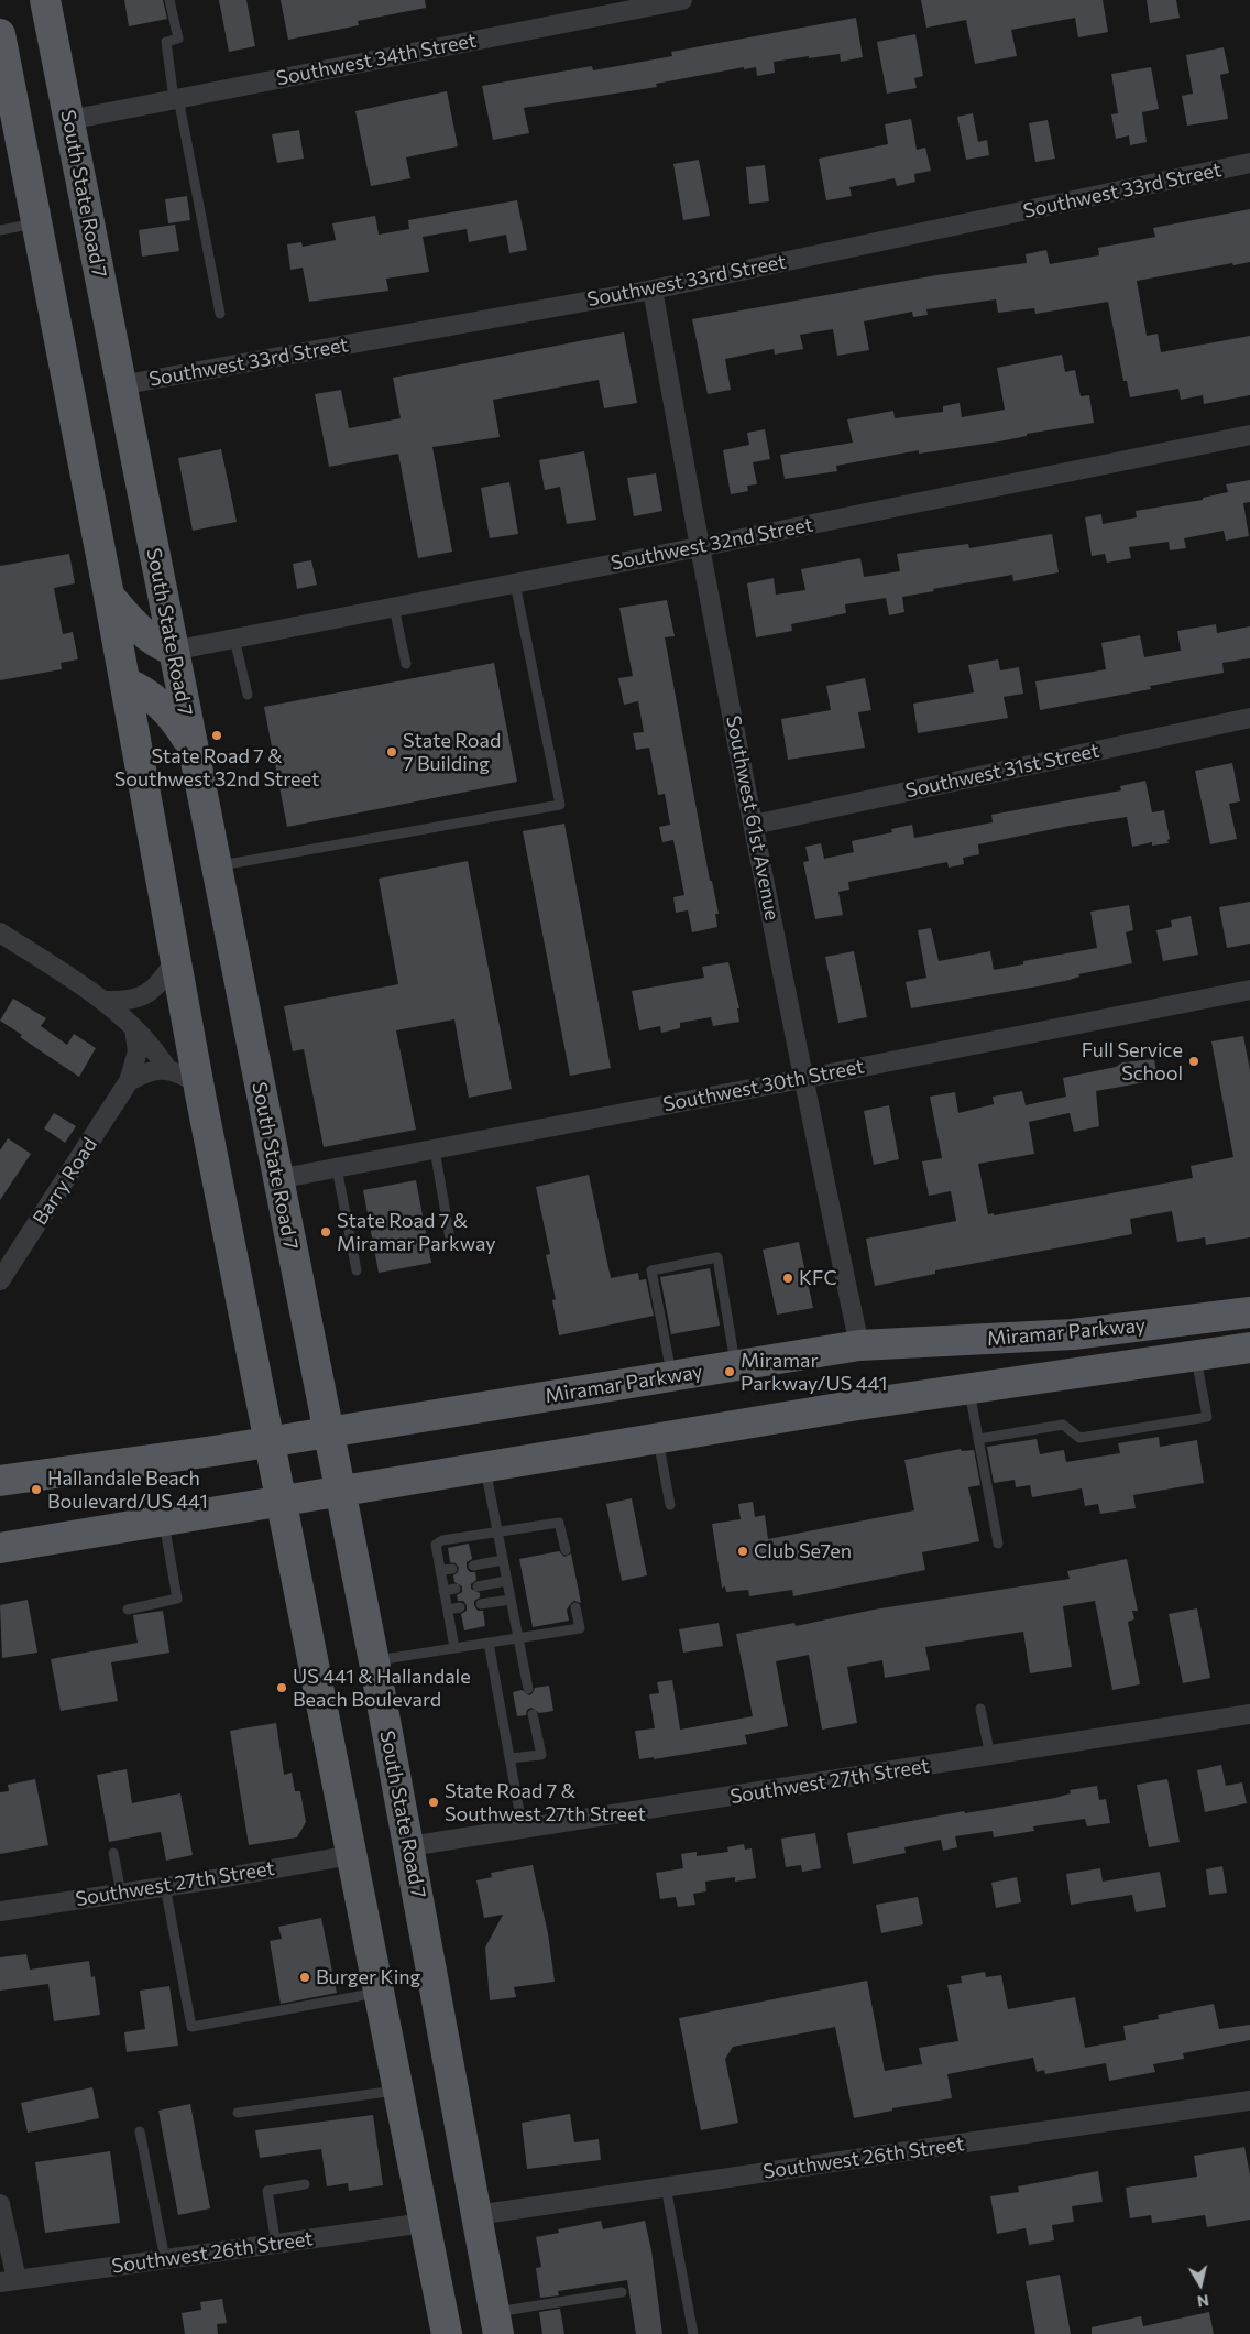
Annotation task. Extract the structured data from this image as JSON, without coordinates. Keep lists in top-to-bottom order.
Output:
{
  "streets": {
    "main road": ["South State Road 7", "Miramar Parkway"],
    "street": [
      "Southwest 34th Street",
      "Southwest 33rd Street",
      "Southwest 32nd Street",
      "Southwest 31st Street",
      "Southwest 61st Avenue",
      "Southwest 30th Street",
      "Barry Road",
      "Southwest 27th Street",
      "Southwest 26th Street"
    ]
  },
  "crossings": [
    ["Southwest 34th Street", "South State Road 7"],
    ["Southwest 33rd Street", "South State Road 7"],
    ["Southwest 33rd Street", "Southwest 61st Avenue"],
    ["South State Road 7", "Southwest 32nd Street"],
    ["South State Road 7", "Southwest 30th Street"],
    ["South State Road 7", "Miramar Parkway"],
    ["South State Road 7", "Southwest 27th Street"],
    ["South State Road 7", "Southwest 26th Street"],
    ["Southwest 32nd Street", "Southwest 61st Avenue"],
    ["Southwest 31st Street", "Southwest 61st Avenue"],
    ["Southwest 61st Avenue", "Southwest 30th Street"],
    ["Southwest 61st Avenue", "Miramar Parkway"]
  ],
  "places": [
    "State Road 7 & Southwest 32nd Street",
    "State Road 7 Building",
    "Full Service School",
    "State Road 7 & Miramar Parkway",
    "KFC",
    "Miramar Parkway/US 441",
    "Hallandale Beach Boulevard/US 441",
    "Club Se7en",
    "US 441 & Hallandale Beach Boulevard",
    "State Road 7 & Southwest 27th Street",
    "Burger King"
  ],
  "north": "bottom"
}
